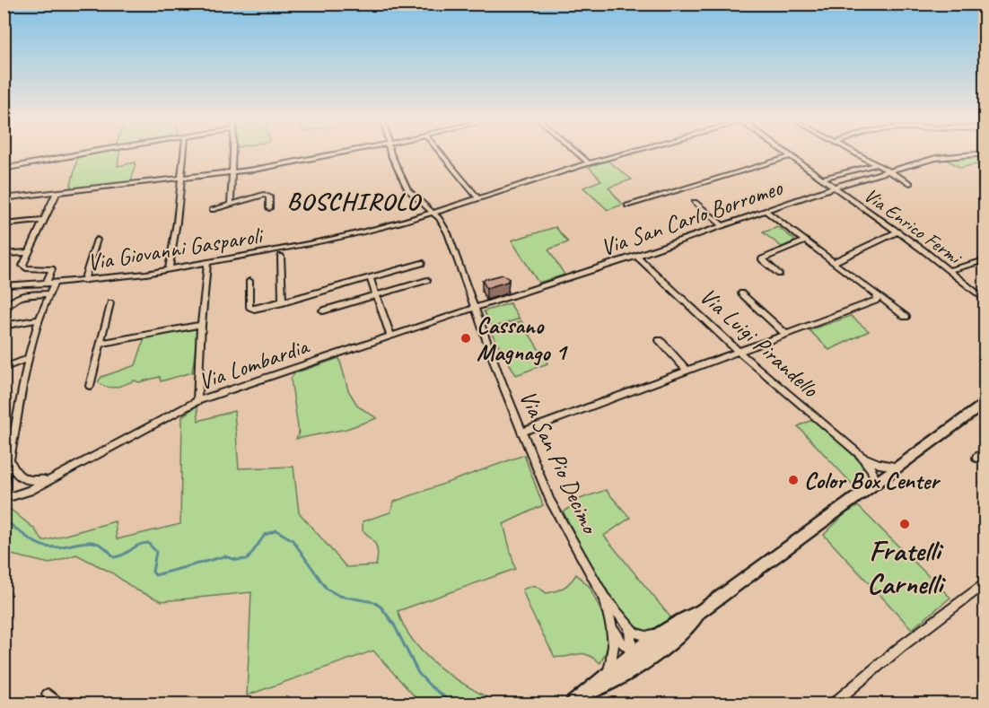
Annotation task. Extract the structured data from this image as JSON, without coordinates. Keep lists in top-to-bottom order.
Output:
{
  "streets": {
    "street": [
      "Via San Carlo Borromeo",
      "Via Enrico Fermi",
      "Via Giovanni Gasparoli",
      "Via Luigi Pirandello",
      "Via Lombardia",
      "Via San Pio Decimo"
    ]
  },
  "crossings": [
    ["Via San Carlo Borromeo", "Via Enrico Fermi"],
    ["Via San Carlo Borromeo", "Via Luigi Pirandello"],
    ["Via San Carlo Borromeo", "Via Lombardia"],
    ["Via San Carlo Borromeo", "Via San Pio Decimo"],
    ["Via Giovanni Gasparoli", "Via San Pio Decimo"],
    ["Via Lombardia", "Via San Pio Decimo"]
  ],
  "districts": ["BOSCHIROLO"],
  "places": ["Cassano Magnago 1", "Color Box Center", "Fratelli Carnelli"]
}
